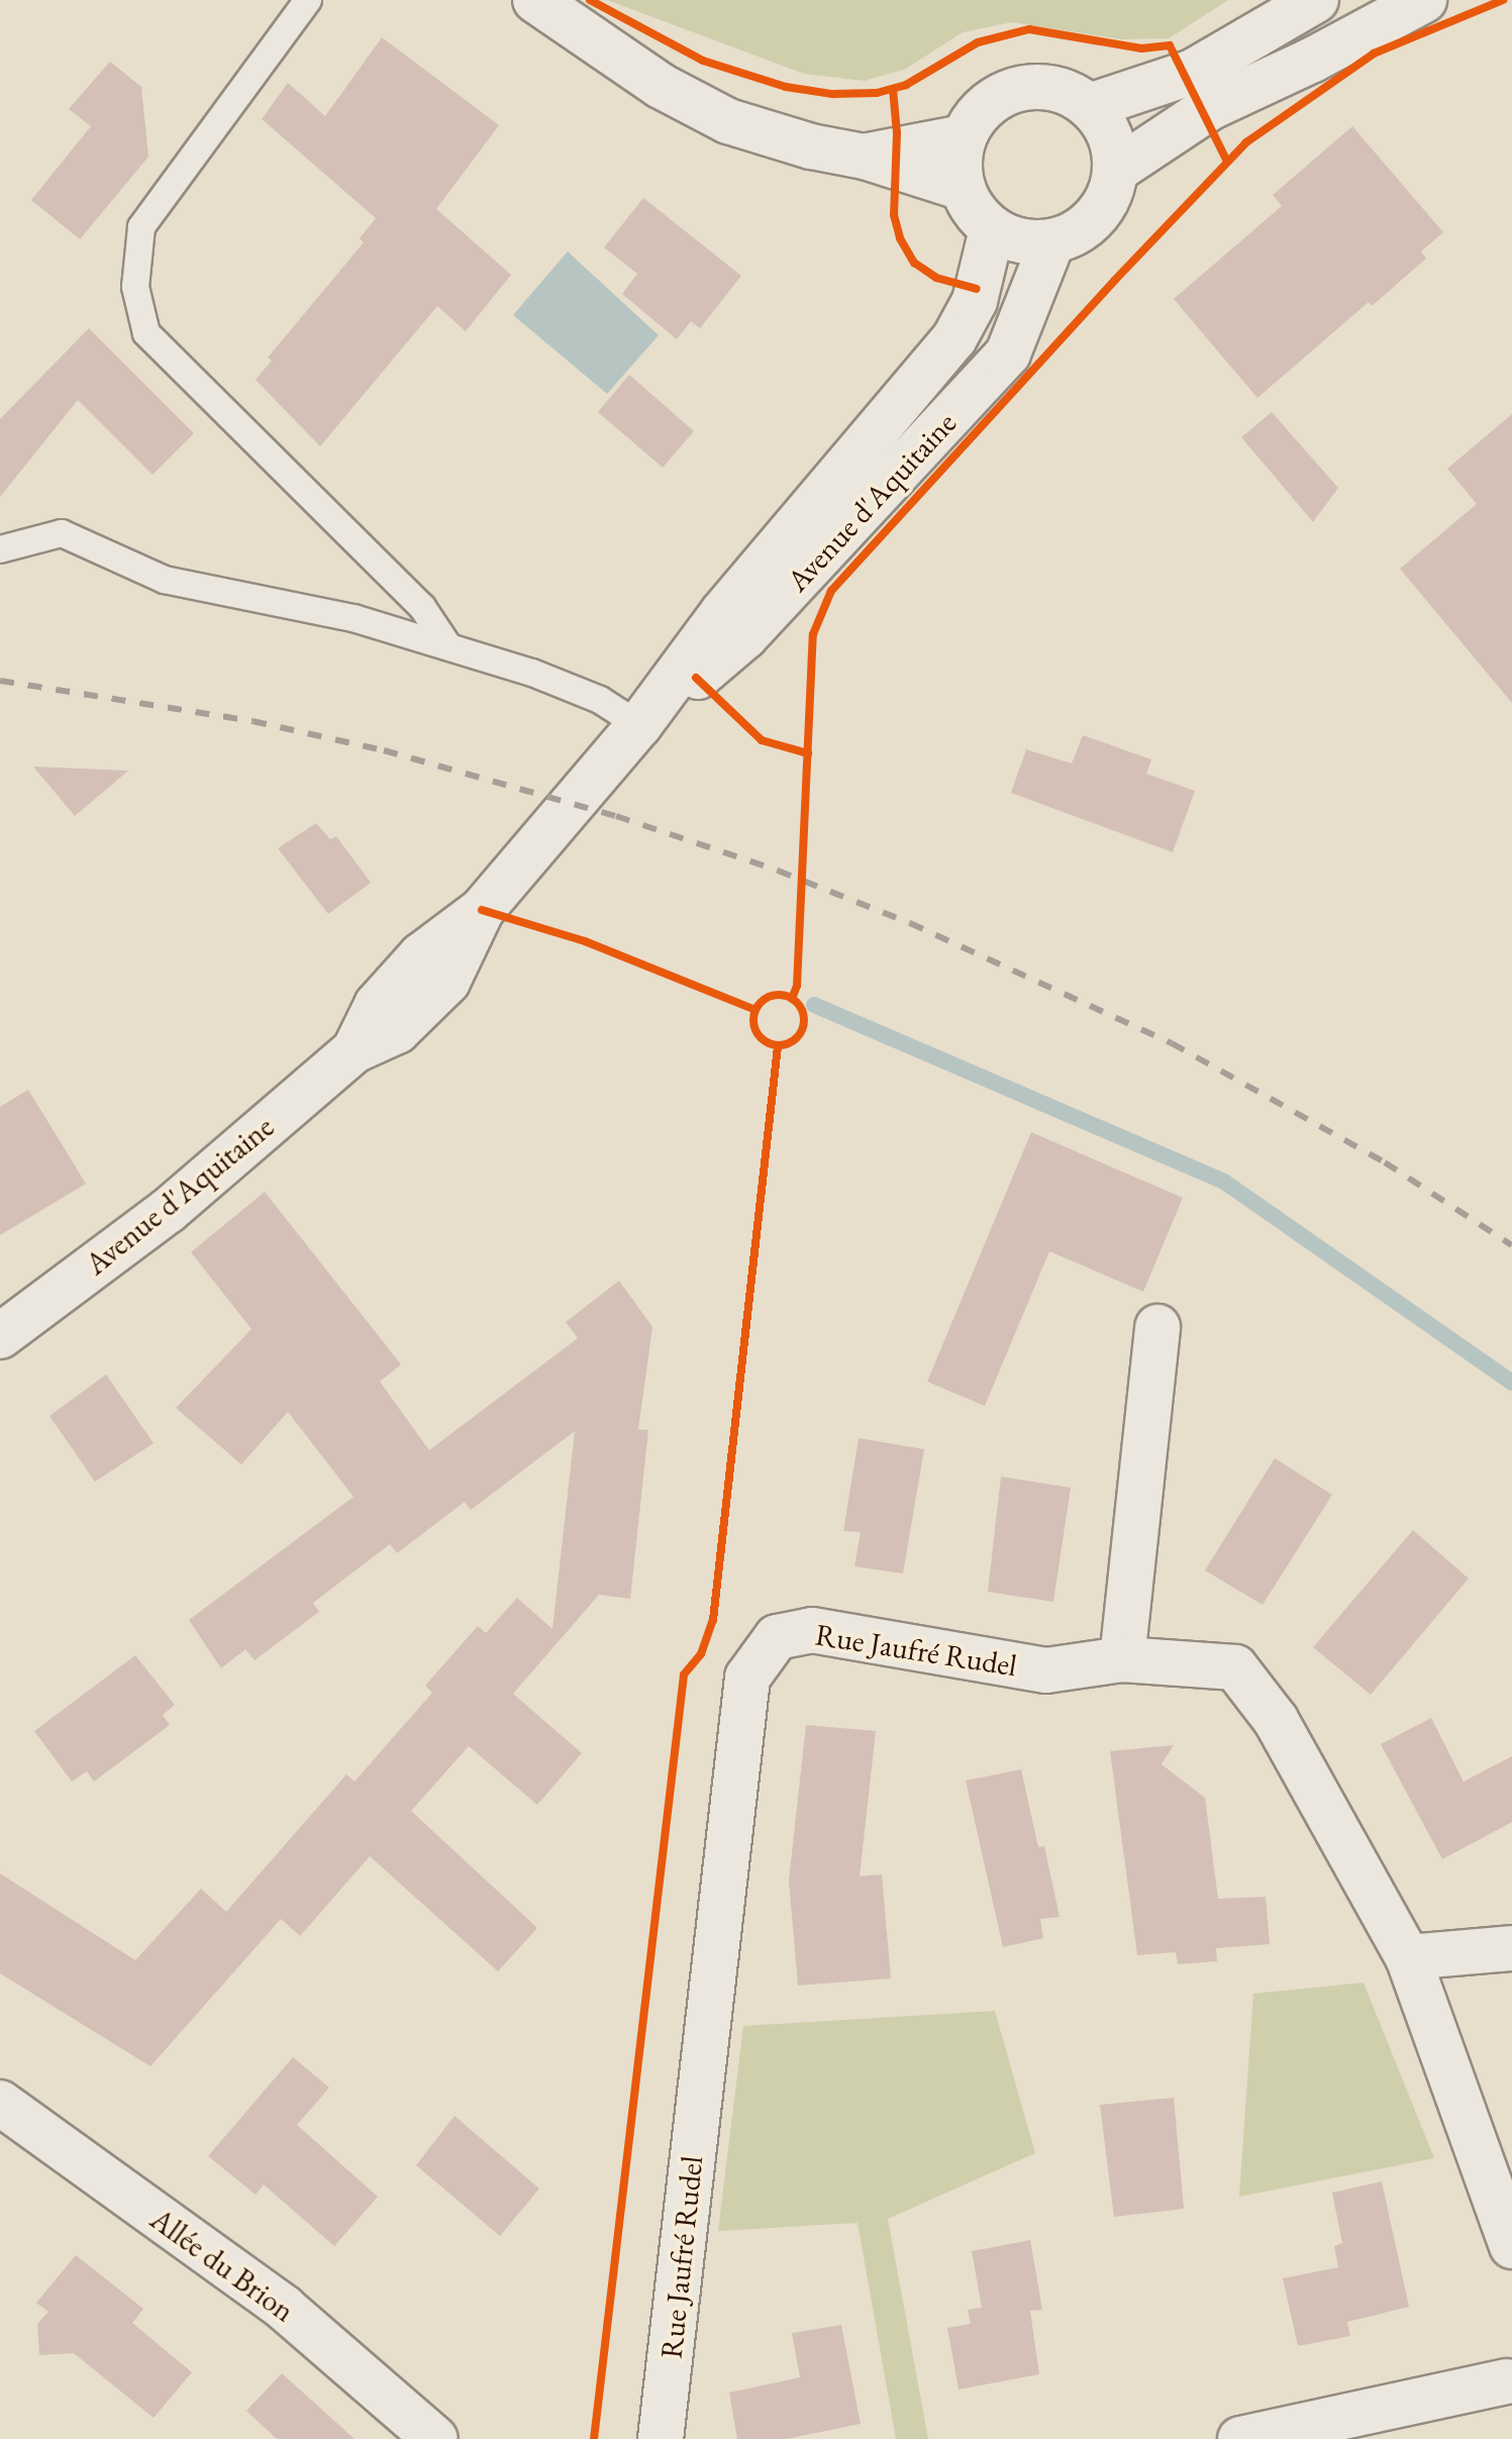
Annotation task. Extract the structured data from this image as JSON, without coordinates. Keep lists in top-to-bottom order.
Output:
{
  "streets": {
    "street": ["Avenue d'Aquitaine", "Rue Jaufré Rudel", "Allée du Brion"]
  }
}
